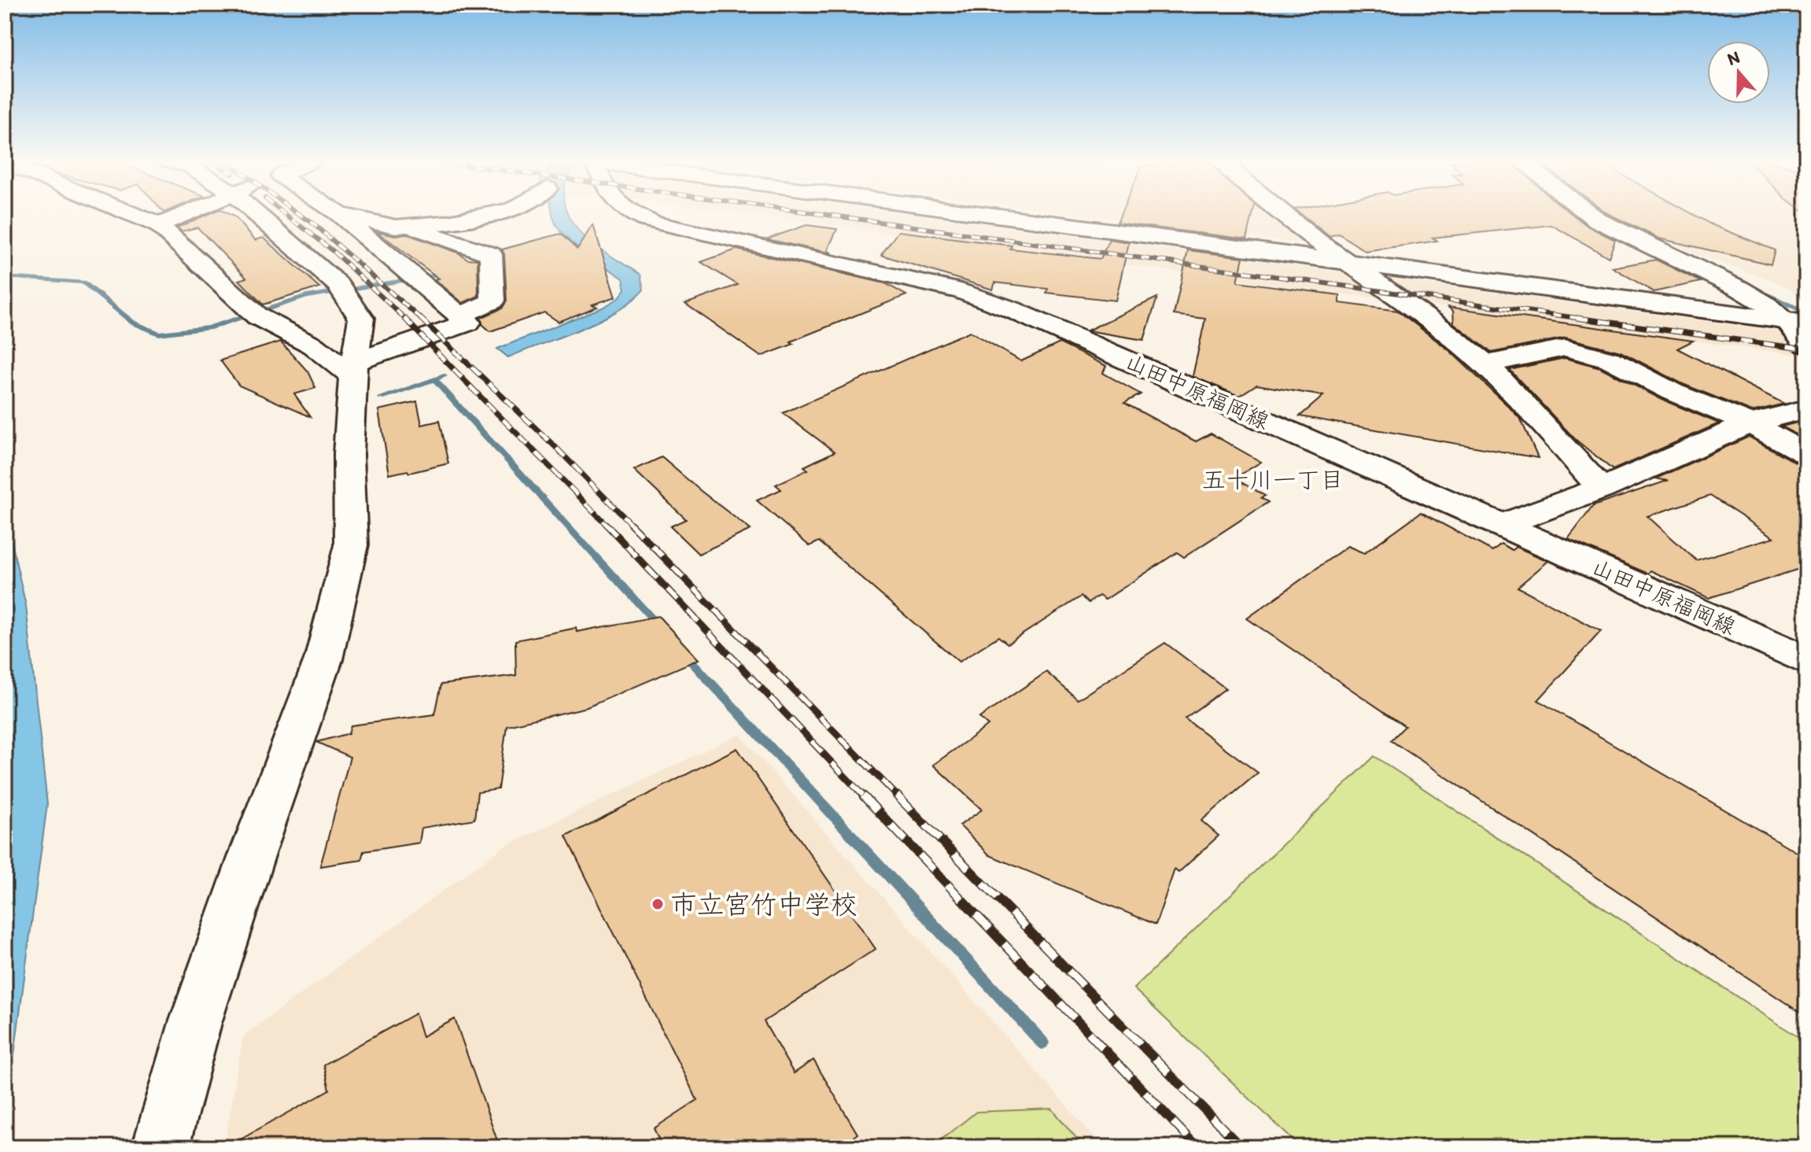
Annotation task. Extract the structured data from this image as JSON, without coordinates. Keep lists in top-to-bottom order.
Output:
{
  "streets": {
    "street": ["山田中原福岡線"]
  },
  "districts": ["五十川一丁目"],
  "places": ["市立宮竹中学校"],
  "north": "top"
}
